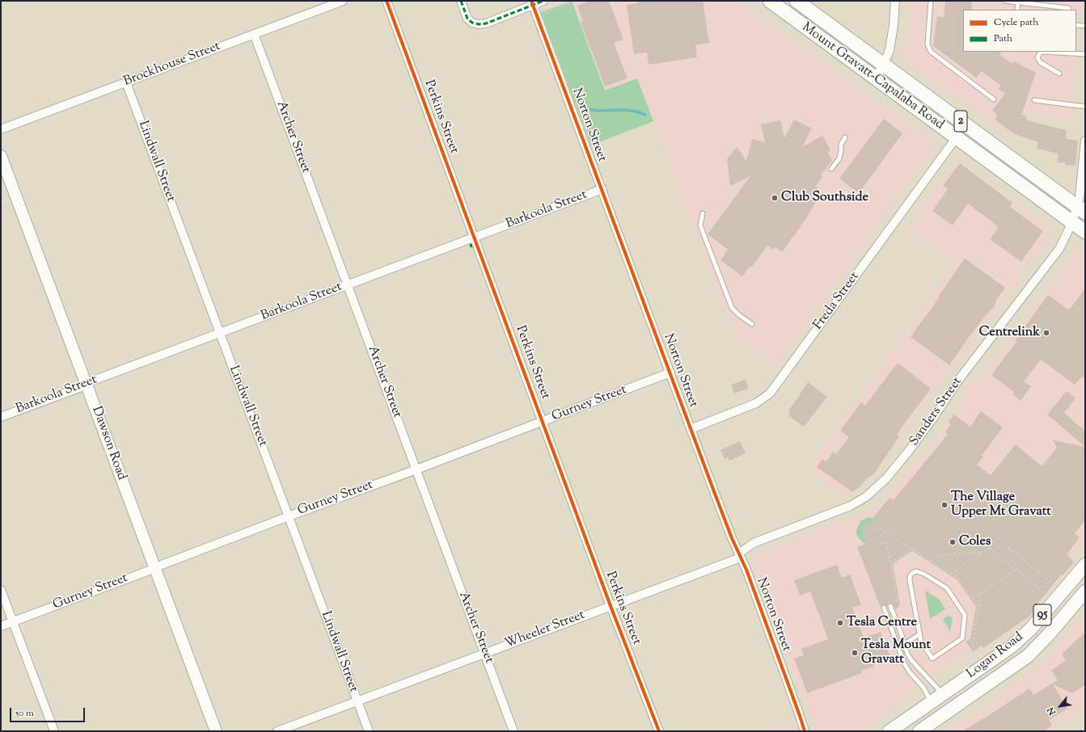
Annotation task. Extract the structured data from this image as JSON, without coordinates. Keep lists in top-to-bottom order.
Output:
{
  "streets": {
    "highway": ["Mount Gravatt-Capalaba Road", "2"],
    "main road": ["Dawson Road", "95", "Logan Road"],
    "street": [
      "Brockhouse Street",
      "Perkins Street",
      "Norton Street",
      "Archer Street",
      "Lindwall Street",
      "Barkoola Street",
      "Freda Street",
      "Gurney Street",
      "Sanders Street",
      "Wheeler Street"
    ]
  },
  "crossings": [
    ["Brockhouse Street", "Archer Street"],
    ["Brockhouse Street", "Lindwall Street"],
    ["Mount Gravatt-Capalaba Road", "Freda Street"],
    ["Mount Gravatt-Capalaba Road", "Sanders Street"],
    ["Perkins Street", "Barkoola Street"],
    ["Perkins Street", "Gurney Street"],
    ["Perkins Street", "Wheeler Street"],
    ["Norton Street", "Barkoola Street"],
    ["Norton Street", "Freda Street"],
    ["Norton Street", "Gurney Street"],
    ["Norton Street", "Sanders Street"],
    ["Norton Street", "Wheeler Street"],
    ["Archer Street", "Barkoola Street"],
    ["Archer Street", "Gurney Street"],
    ["Archer Street", "Wheeler Street"],
    ["Lindwall Street", "Barkoola Street"],
    ["Lindwall Street", "Gurney Street"],
    ["Lindwall Street", "Wheeler Street"],
    ["Barkoola Street", "Dawson Road"],
    ["Gurney Street", "Dawson Road"],
    ["Sanders Street", "Wheeler Street"]
  ],
  "places": [
    "Club Southside",
    "Centrelink",
    "The Village Upper Mt Gravatt",
    "Coles",
    "Tesla Centre",
    "Tesla Mount Gravatt"
  ],
  "legend": ["Cycle path", "Path"],
  "scale_bar": "50 m",
  "north": "bottom left"
}
